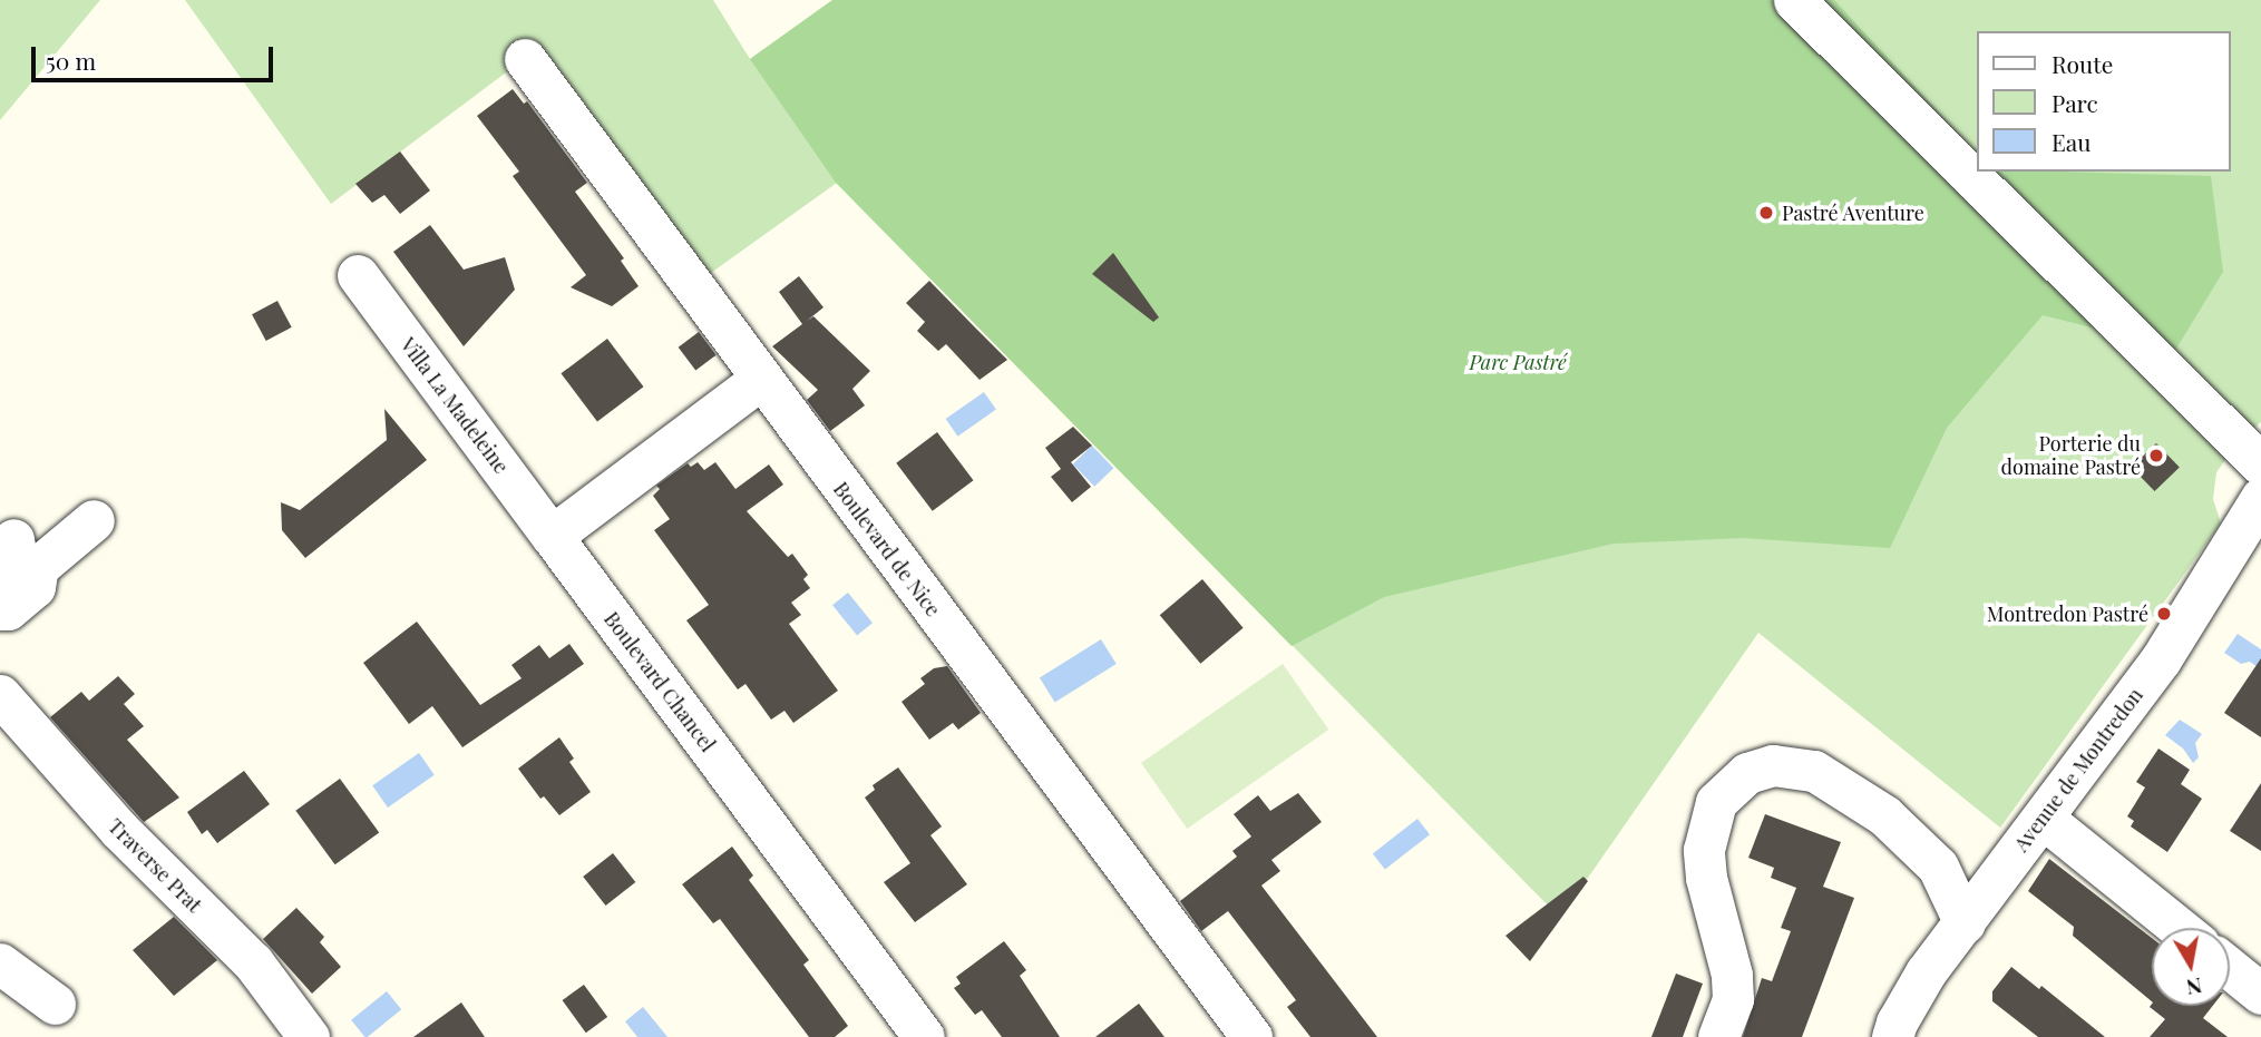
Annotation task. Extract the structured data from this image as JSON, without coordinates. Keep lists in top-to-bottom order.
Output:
{
  "streets": {
    "street": [
      "Villa La Madeleine",
      "Boulevard de Nice",
      "Boulevard Chancel",
      "Avenue de Montredon",
      "Traverse Prat"
    ]
  },
  "crossings": [
    ["Villa La Madeleine", "Boulevard Chancel"]
  ],
  "parks": ["Parc Pastré"],
  "places": ["Pastré Aventure", "Porterie du domaine Pastré", "Montredon Pastré"],
  "legend": ["Route", "Parc", "Eau"],
  "scale_bar": "50 m",
  "north": "bottom"
}
